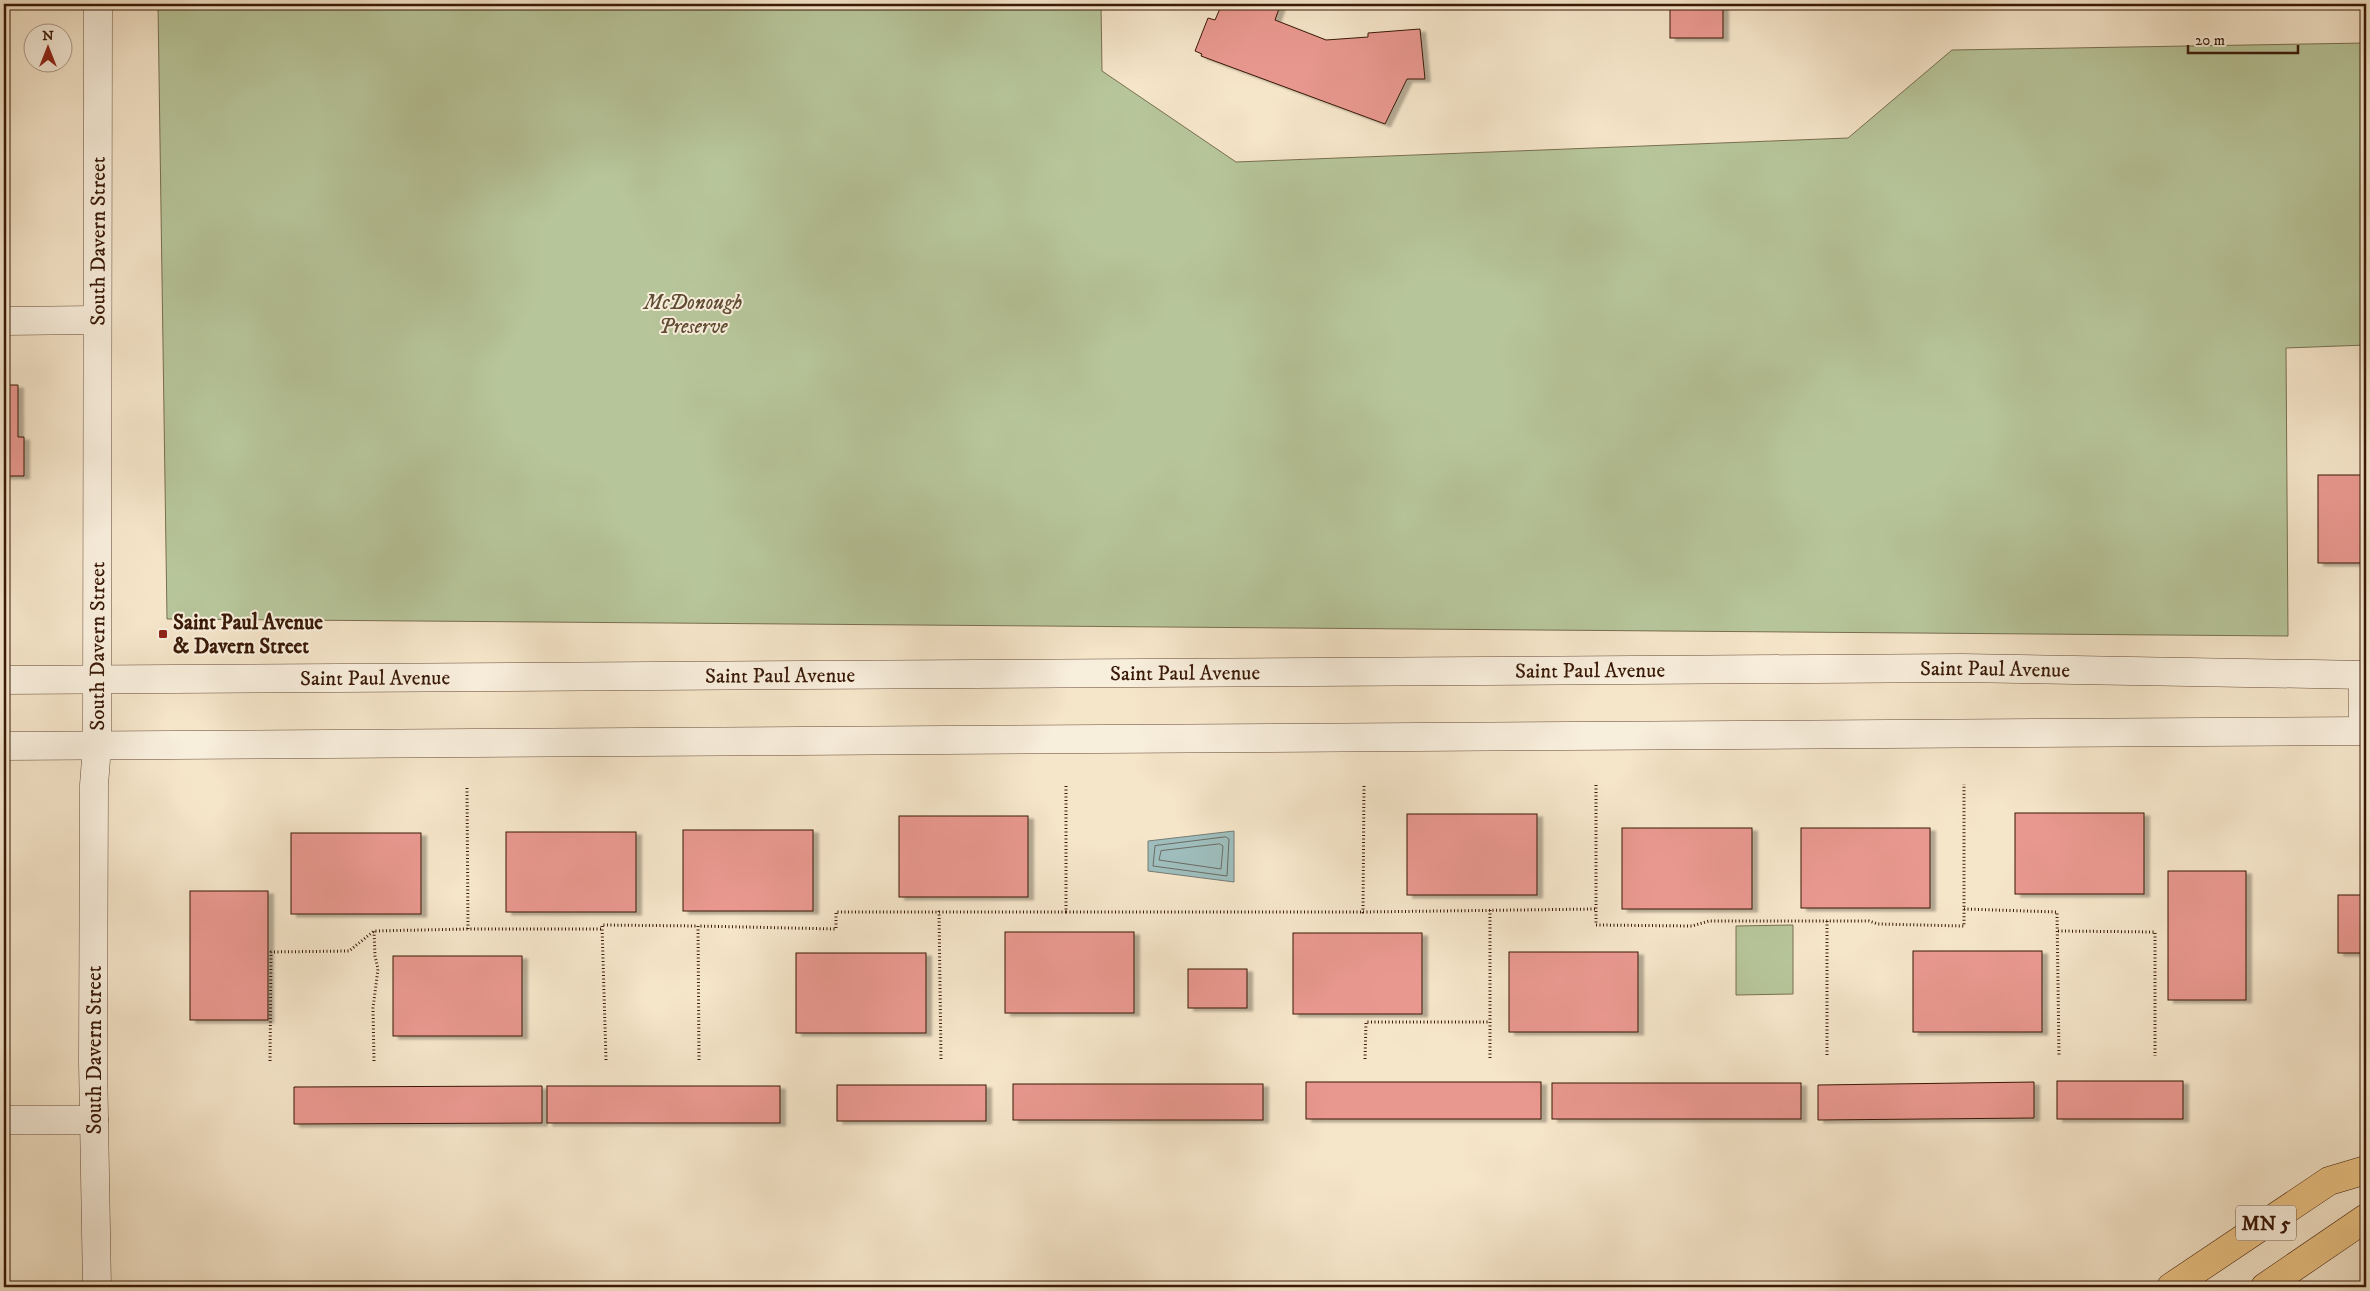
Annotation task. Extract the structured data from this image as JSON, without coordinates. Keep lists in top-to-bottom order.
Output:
{
  "streets": {
    "main road": ["MN 5"],
    "street": ["South Davern Street", "Saint Paul Avenue"]
  },
  "crossings": [
    ["South Davern Street", "Saint Paul Avenue"]
  ],
  "parks": ["McDonough Preserve"],
  "places": {
    "transit": ["Saint Paul Avenue & Davern Street"]
  },
  "scale_bar": "20 m",
  "north": "top"
}
